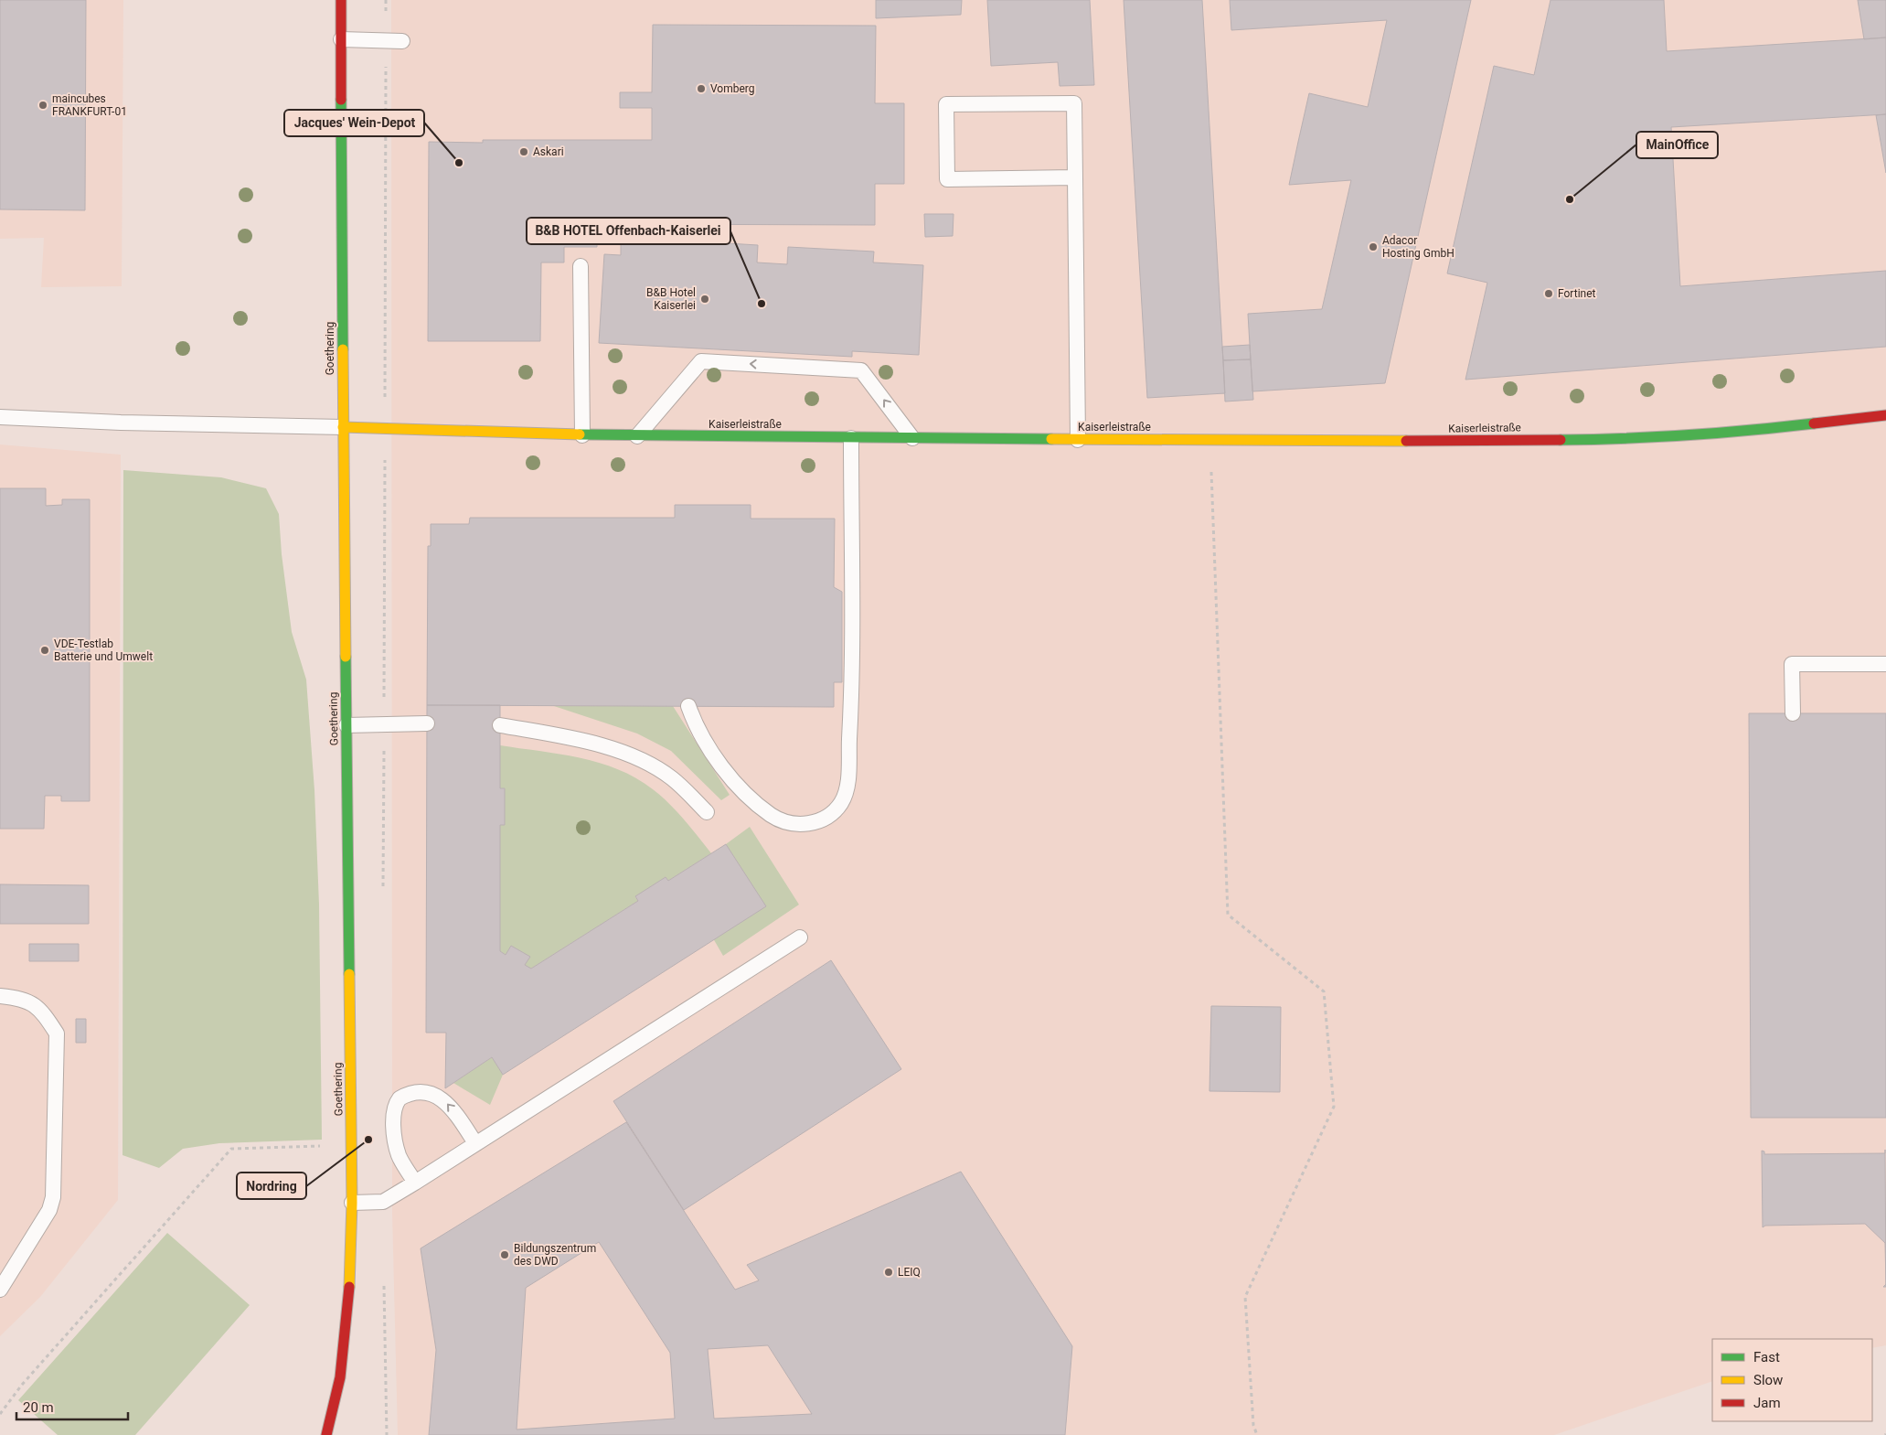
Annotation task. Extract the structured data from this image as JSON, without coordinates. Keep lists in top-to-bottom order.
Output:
{
  "streets": {
    "street": ["Goethering", "Kaiserleistraße"]
  },
  "crossings": [
    ["Goethering", "Kaiserleistraße"]
  ],
  "places": [
    "Vomberg",
    "maincubes FRANKFURT-01",
    "Askari",
    "Jacques' Wein-Depot",
    "MainOffice",
    "Adacor Hosting GmbH",
    "Fortinet",
    "B&B Hotel Kaiserlei",
    "B&B HOTEL Offenbach-Kaiserlei",
    "VDE-Testlab Batterie und Umwelt",
    "Nordring",
    "Bildungszentrum des DWD",
    "LEIQ"
  ],
  "legend": ["Fast", "Slow", "Jam"],
  "scale_bar": "20 m"
}
